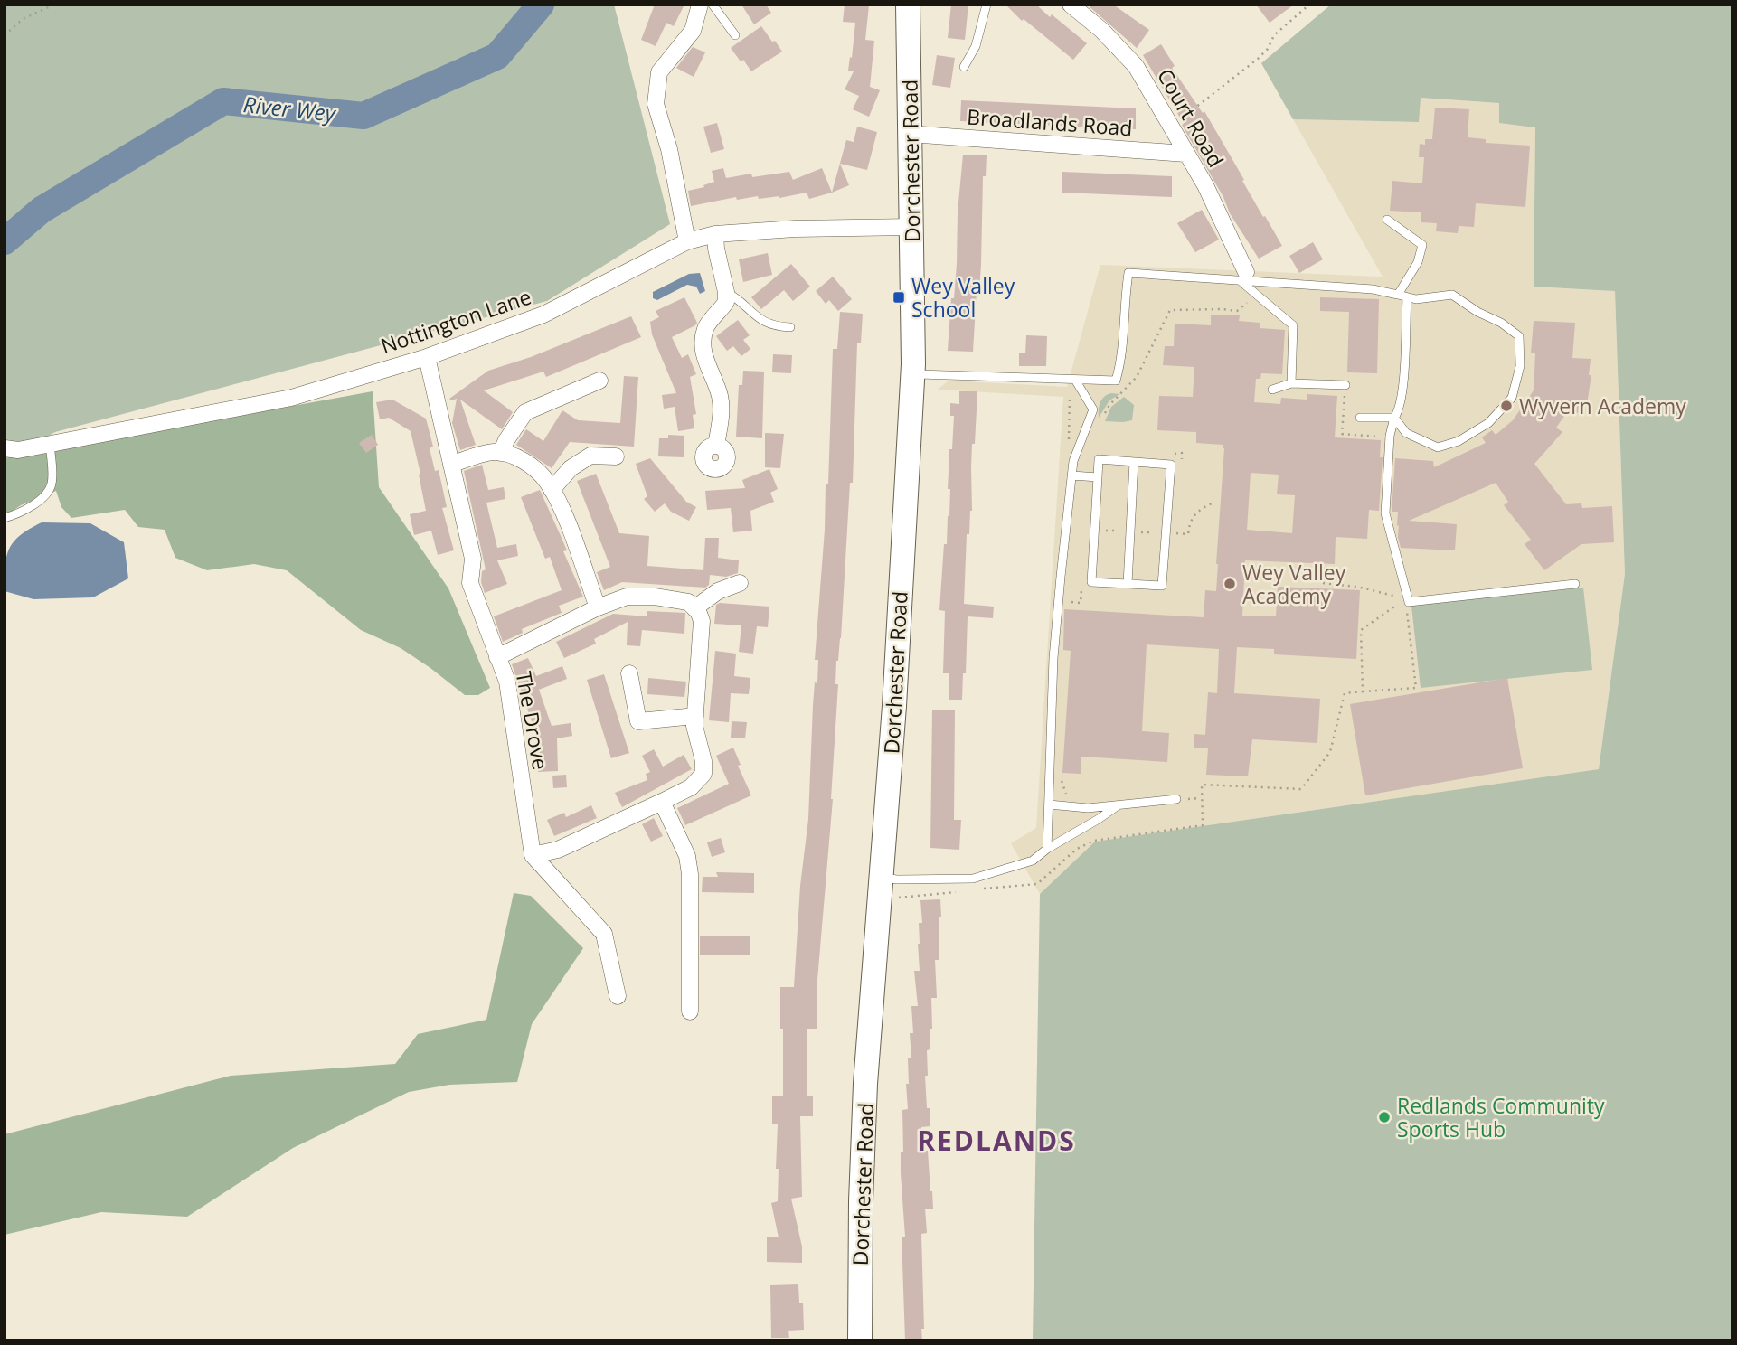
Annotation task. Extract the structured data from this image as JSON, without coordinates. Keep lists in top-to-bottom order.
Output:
{
  "streets": {
    "main road": ["Dorchester Road"],
    "street": [
      "Court Road",
      "Broadlands Road",
      "Nottington Lane",
      "The Drove"
    ]
  },
  "crossings": [
    ["Court Road", "Broadlands Road"],
    ["Broadlands Road", "Dorchester Road"],
    ["Dorchester Road", "Nottington Lane"],
    ["Nottington Lane", "The Drove"]
  ],
  "districts": ["REDLANDS"],
  "water": ["River Wey"],
  "places": {
    "transit": ["Wey Valley School"],
    "other": ["Wyvern Academy", "Wey Valley Academy", "Redlands Community Sports Hub"]
  }
}
